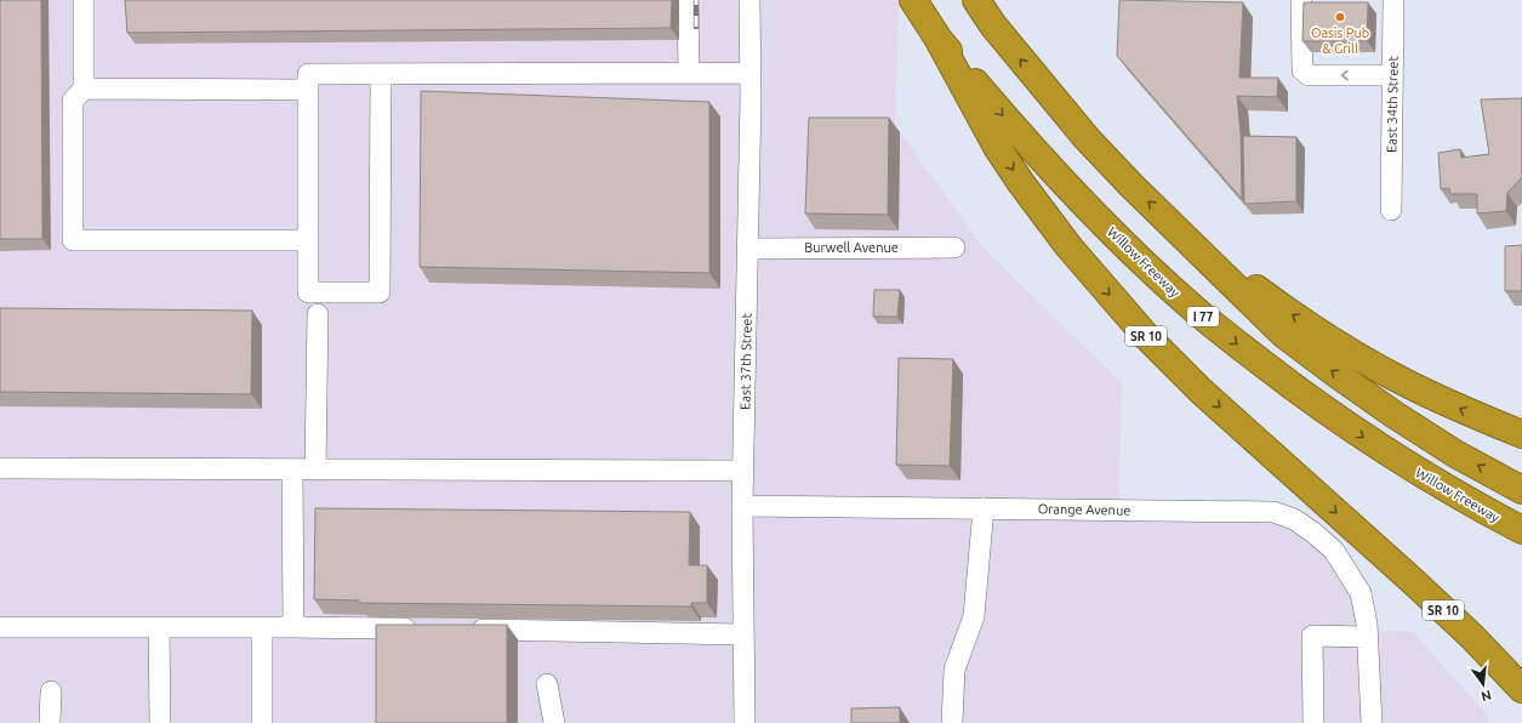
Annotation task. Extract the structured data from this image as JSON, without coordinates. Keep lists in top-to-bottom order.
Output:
{
  "streets": {
    "highway": ["Willow Freeway", "I 77", "SR 10"],
    "street": [
      "East 34th Street",
      "Burwell Avenue",
      "East 37th Street",
      "Orange Avenue"
    ]
  },
  "crossings": [
    ["Burwell Avenue", "East 37th Street"],
    ["Willow Freeway", "SR 10"],
    ["East 37th Street", "Orange Avenue"]
  ],
  "places": ["Oasis Pub & Grill"],
  "north": "bottom"
}
